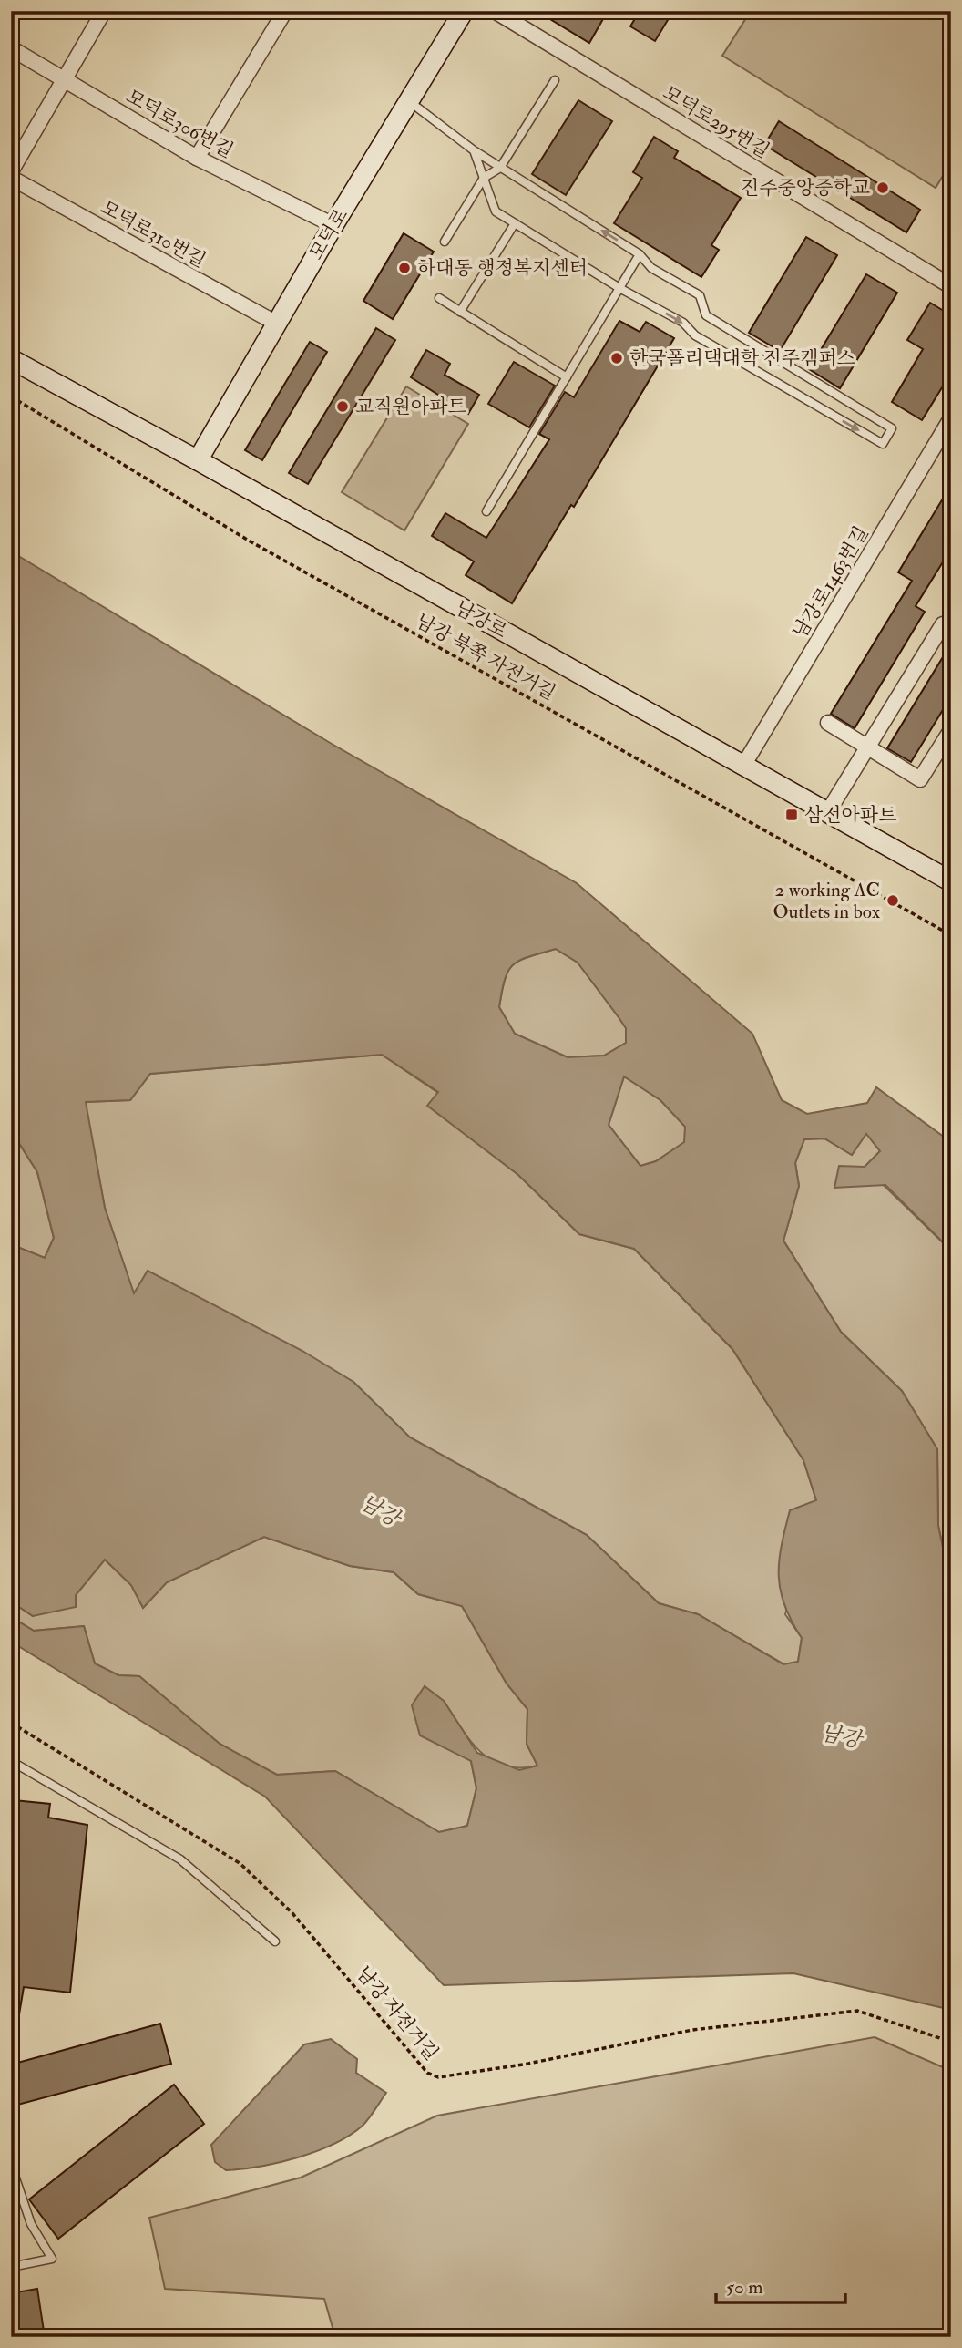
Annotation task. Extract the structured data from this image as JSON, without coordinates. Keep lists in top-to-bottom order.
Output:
{
  "streets": {
    "street": [
      "모덕로295번길",
      "모덕로306번길",
      "모덕로310번길",
      "모덕로",
      "남강로1463번길",
      "남강로"
    ],
    "path": ["남강 북쪽 자전거길", "남강 자전거길"]
  },
  "crossings": [
    ["모덕로306번길", "모덕로"],
    ["모덕로310번길", "모덕로"],
    ["모덕로", "남강로"],
    ["남강로1463번길", "남강로"]
  ],
  "water": ["남강"],
  "places": {
    "other": [
      "진주중앙중학교",
      "하대동 행정복지센터",
      "한국폴리택대학 진주캠퍼스",
      "교직원아파트",
      "2 working AC Outlets in box"
    ],
    "transit": ["삼전아파트"]
  },
  "scale_bar": "50 m"
}
